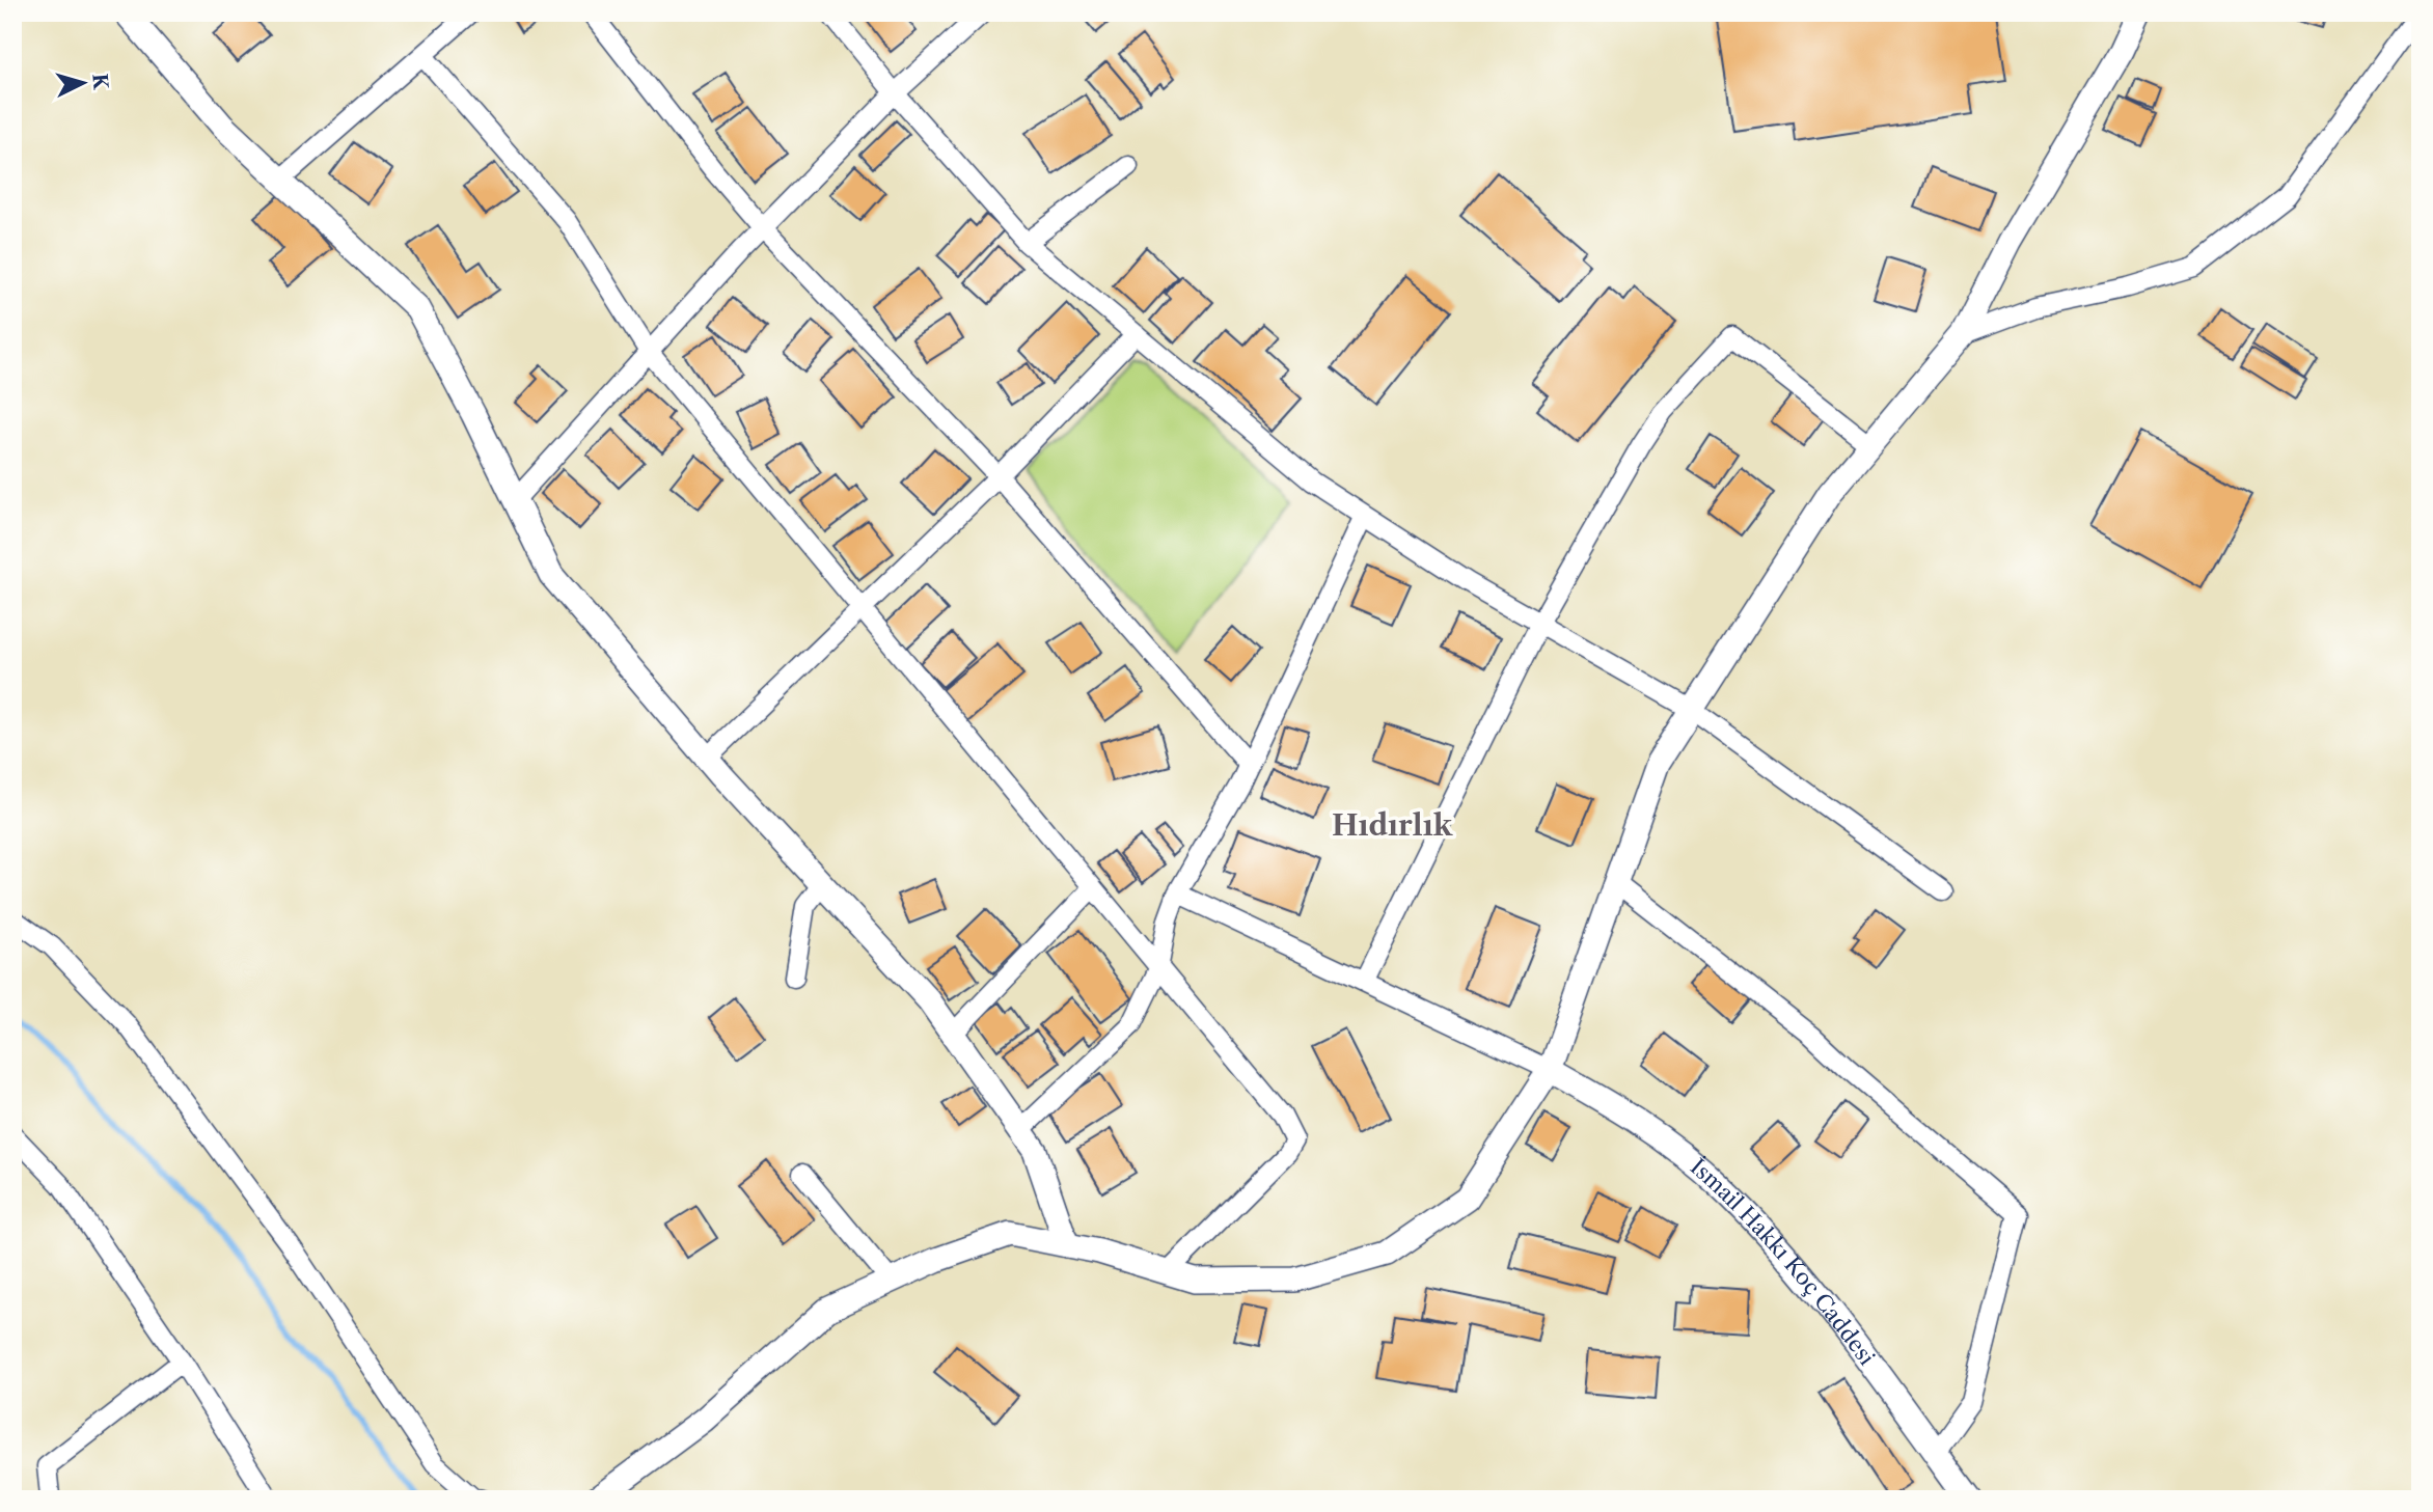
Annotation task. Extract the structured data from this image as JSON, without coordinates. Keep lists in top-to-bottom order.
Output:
{
  "streets": {
    "street": ["İsmail Hakkı Koç Caddesi"]
  },
  "districts": ["Hıdırlık"],
  "north": "right"
}
